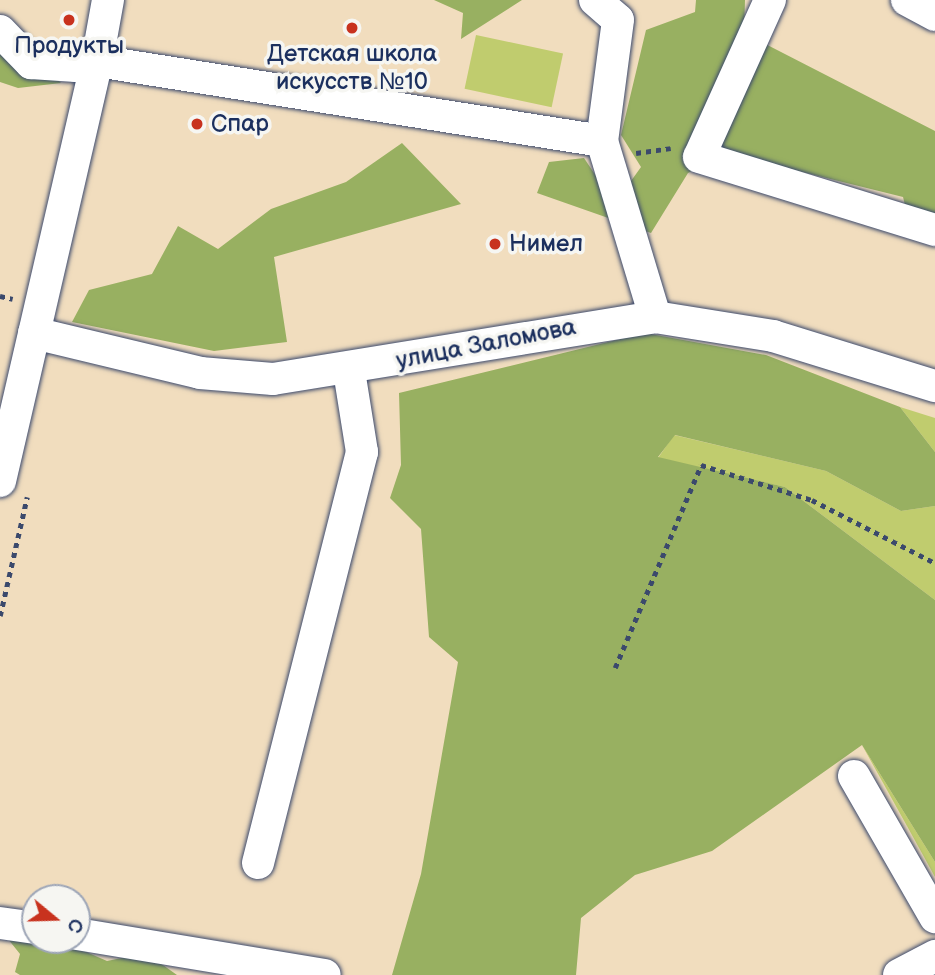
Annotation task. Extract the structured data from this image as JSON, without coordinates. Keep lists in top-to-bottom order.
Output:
{
  "streets": {
    "street": ["улица Заломова"]
  },
  "places": [
    "Продукты",
    "Детская школа искусств №10",
    "Спар",
    "Нимел"
  ],
  "north": "right"
}
